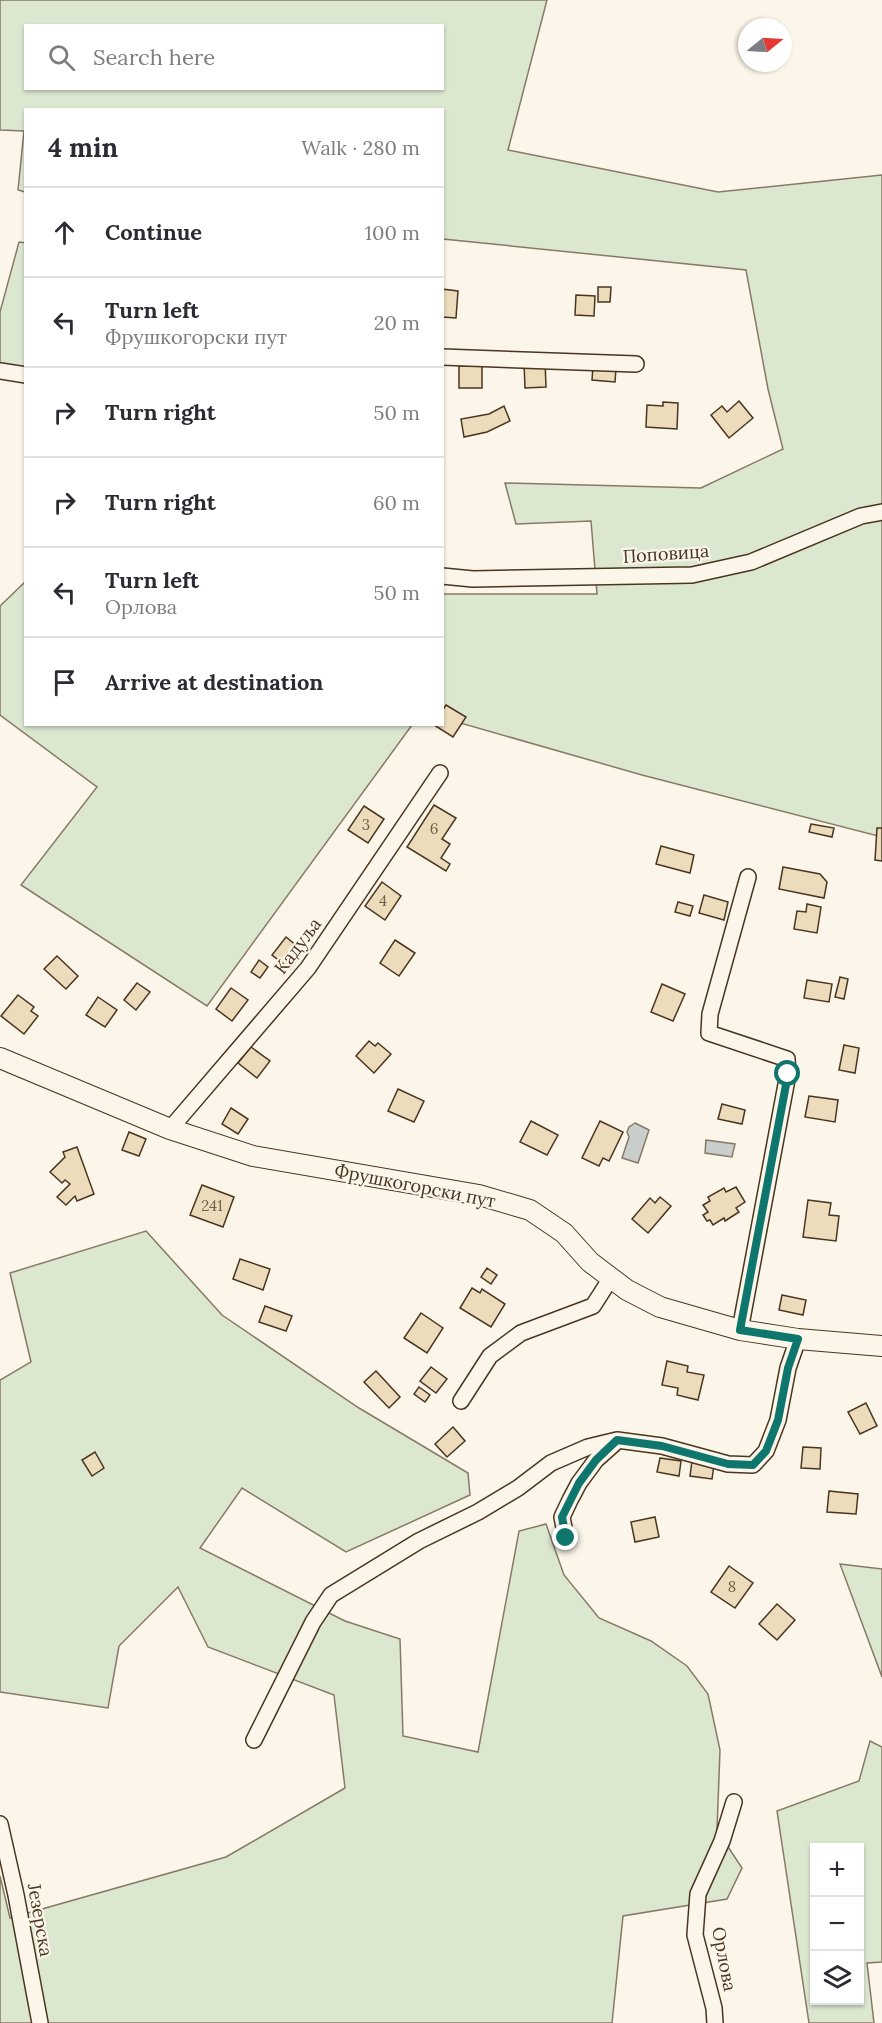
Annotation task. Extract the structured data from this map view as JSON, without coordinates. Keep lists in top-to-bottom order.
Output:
{
  "streets": {
    "street": [
      "Поповица",
      "Кадуља",
      "Фрушкогорски пут",
      "Језерска",
      "Орлова"
    ]
  },
  "crossings": [
    ["Кадуља", "Фрушкогорски пут"]
  ],
  "house_numbers": [
    "3",
    "6",
    "4",
    "241",
    "8"
  ],
  "north": "right",
  "page": {
    "search": "Search here",
    "heading": ["4 min", "Walk · 280 m"],
    "list": [
      ["Continue", "100 m"],
      ["Turn left", "Фрушкогорски пут", "20 m"],
      ["Turn right", "50 m"],
      ["Turn right", "60 m"],
      ["Turn left", "Орлова", "50 m"],
      "Arrive at destination"
    ],
    "map_buttons": ["+", "−"]
  }
}
